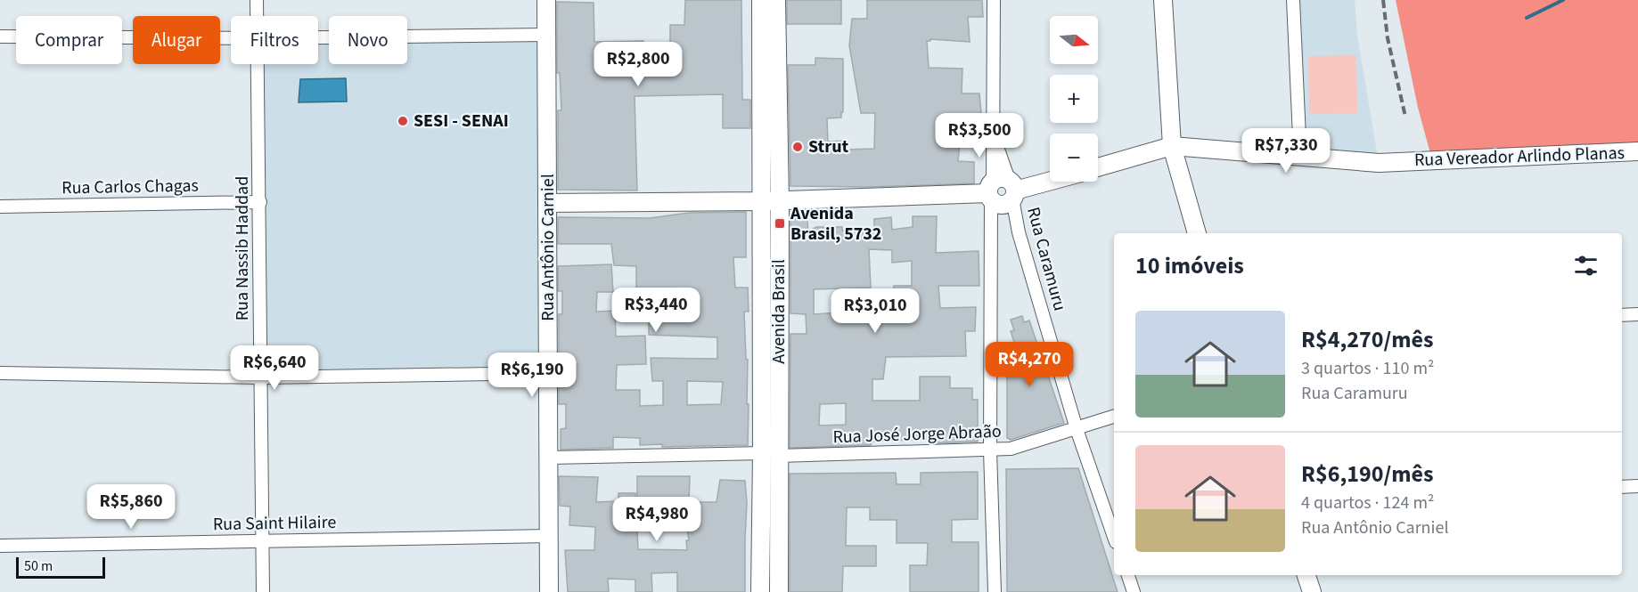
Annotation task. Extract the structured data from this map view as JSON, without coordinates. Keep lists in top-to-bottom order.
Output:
{
  "streets": {
    "street": [
      "Rua Vereador Arlindo Planas",
      "Rua Carlos Chagas",
      "Rua Antônio Carniel",
      "Rua Nassib Haddad",
      "Rua Caramuru",
      "Avenida Brasil",
      "Rua José Jorge Abraão",
      "Rua Saint Hilaire"
    ]
  },
  "crossings": [
    ["Rua Carlos Chagas", "Rua Nassib Haddad"],
    ["Rua Antônio Carniel", "Rua José Jorge Abraão"],
    ["Rua Antônio Carniel", "Rua Saint Hilaire"],
    ["Rua Nassib Haddad", "Rua Saint Hilaire"],
    ["Rua Caramuru", "Rua José Jorge Abraão"],
    ["Avenida Brasil", "Rua José Jorge Abraão"]
  ],
  "places": {
    "other": ["SESI - SENAI", "Strut"],
    "transit": ["Avenida Brasil, 5732"]
  },
  "scale_bar": "50 m",
  "north": "right",
  "page": {
    "map_buttons": ["+", "−"],
    "chip": [
      "Comprar",
      "Alugar",
      "Filtros",
      "Novo"
    ],
    "price": [
      "R$2,800",
      "R$3,500",
      "R$7,330",
      "R$3,440",
      "R$3,010",
      "R$4,270",
      "R$6,640",
      "R$6,190",
      "R$5,860",
      "R$4,980"
    ],
    "heading": "10 imóveis",
    "list": [
      {
        "name": "R$4,270/mês",
        "note": "3 quartos · 110 m² · Rua Caramuru"
      },
      {
        "name": "R$6,190/mês",
        "note": "4 quartos · 124 m² · Rua Antônio Carniel"
      }
    ],
    "scale": "50 m"
  }
}
